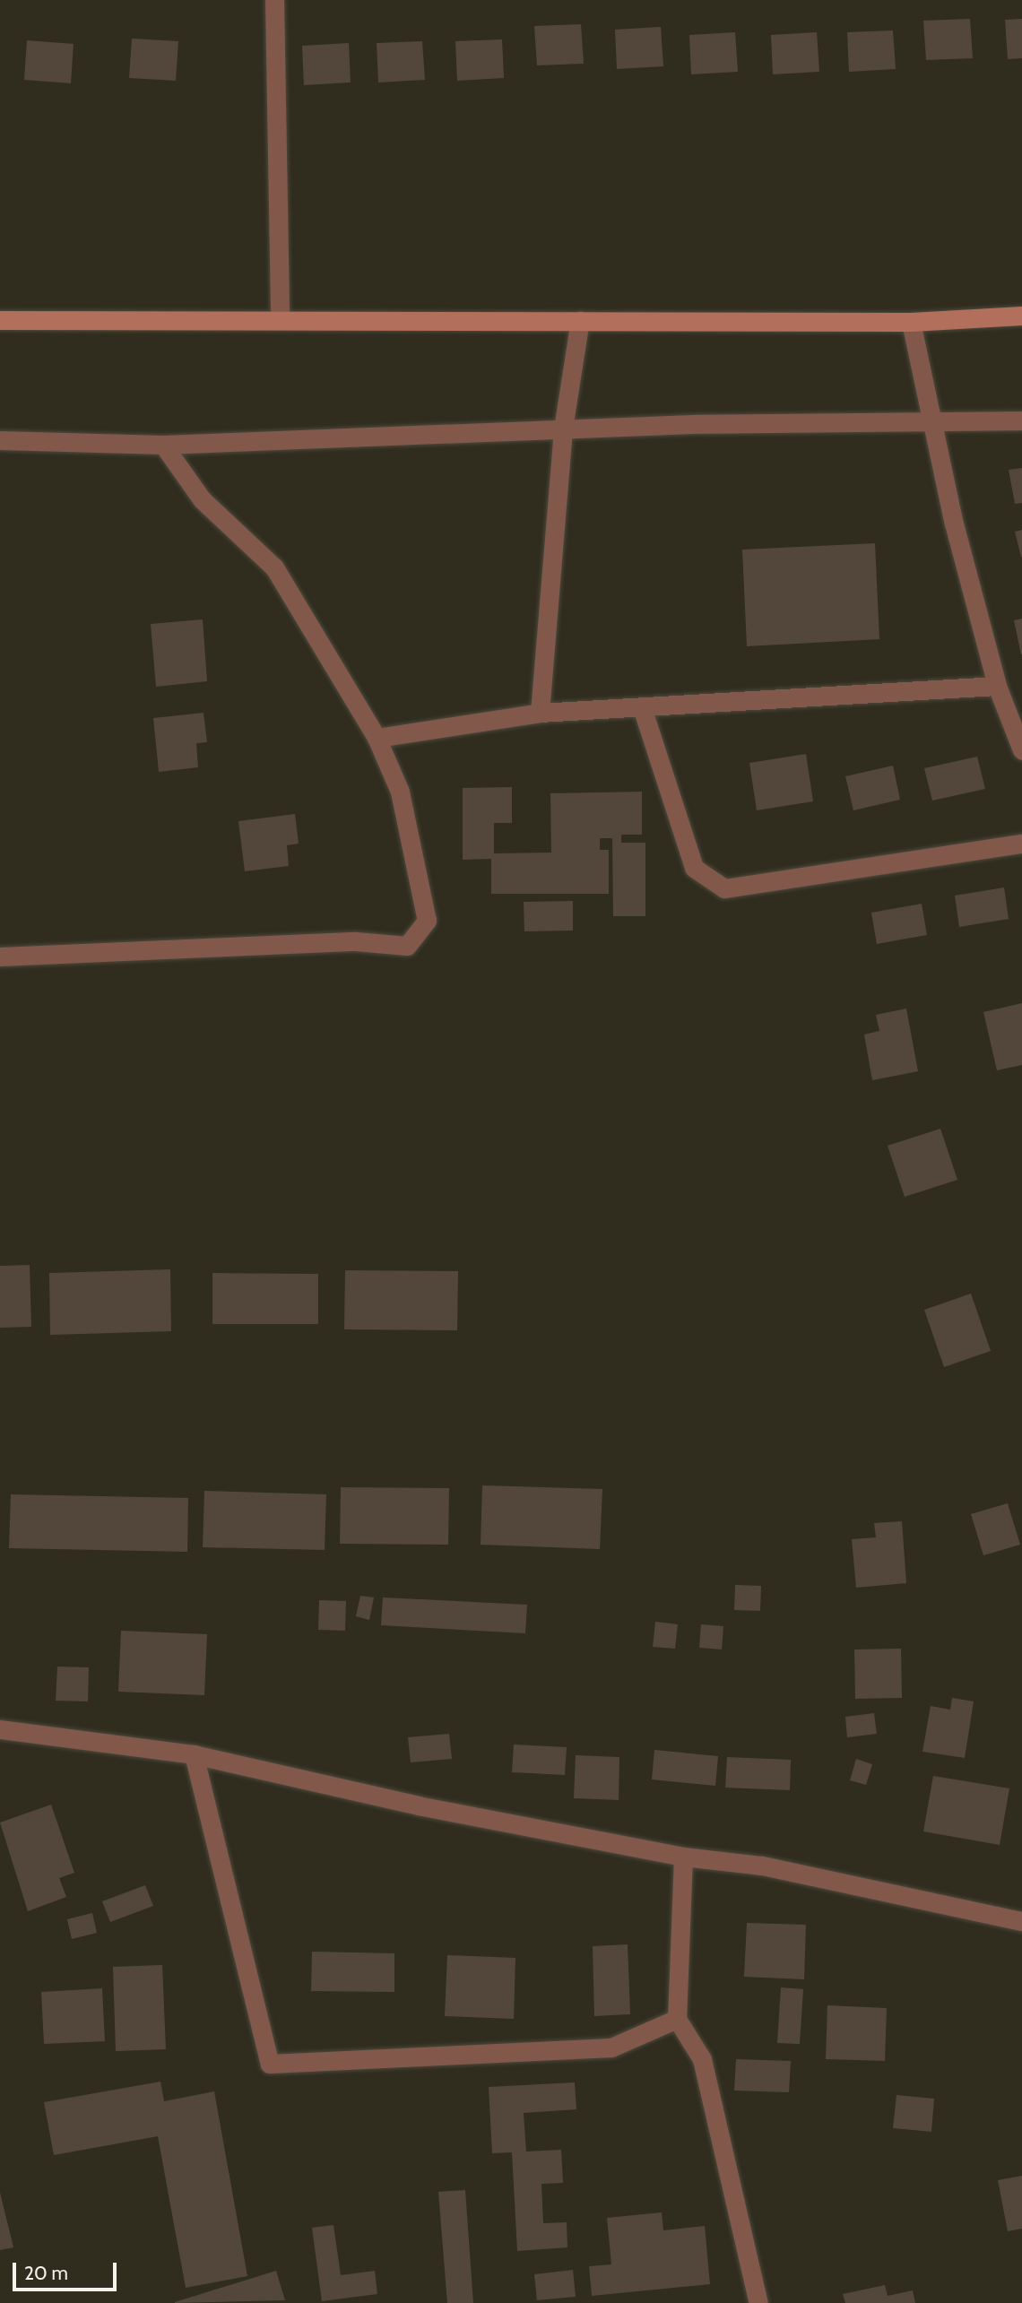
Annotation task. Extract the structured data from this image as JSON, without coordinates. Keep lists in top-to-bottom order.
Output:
{
  "scale_bar": "20 m"
}
